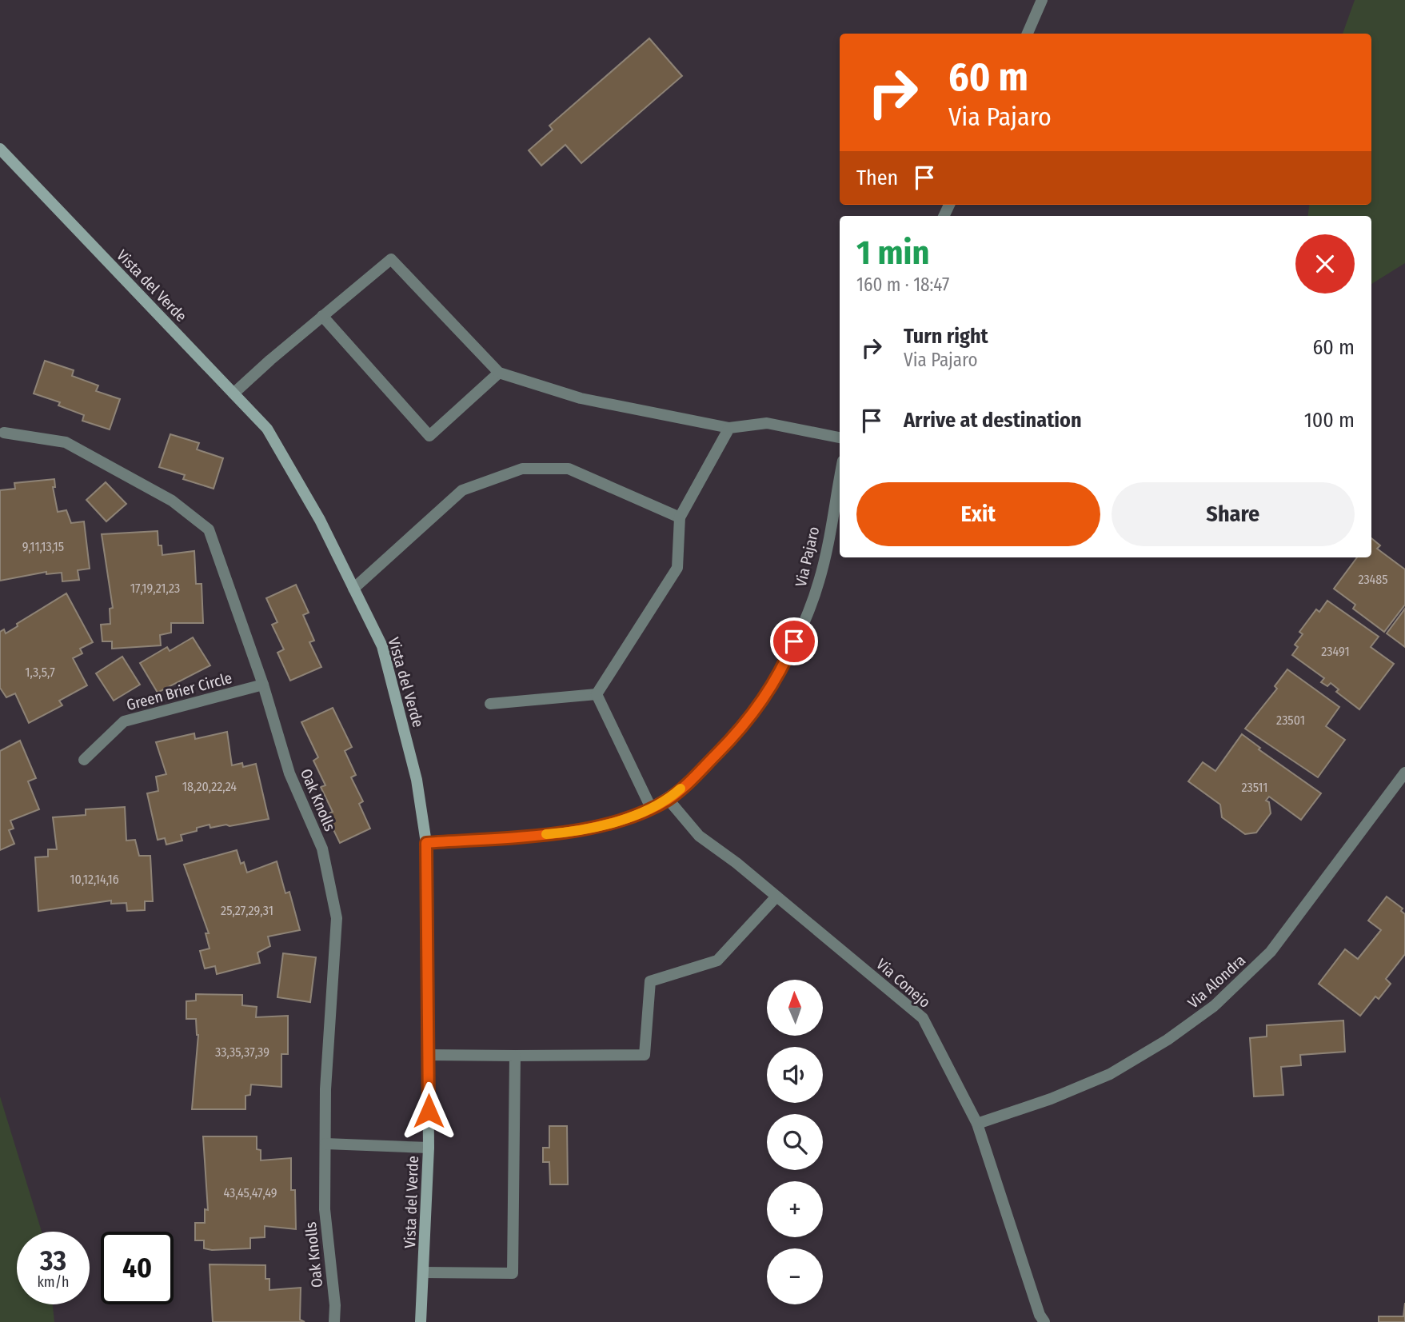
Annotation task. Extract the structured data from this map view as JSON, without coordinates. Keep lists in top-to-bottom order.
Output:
{
  "streets": {
    "street": [
      "Vista del Verde",
      "Via Pajaro",
      "Green Brier Circle",
      "Oak Knolls",
      "Via Alondra",
      "Via Conejo"
    ]
  },
  "crossings": [
    ["Vista del Verde", "Via Pajaro"],
    ["Via Pajaro", "Via Conejo"],
    ["Green Brier Circle", "Oak Knolls"],
    ["Via Alondra", "Via Conejo"]
  ],
  "house_numbers": [
    "9,11,13,15",
    "23485",
    "17,19,21,23",
    "23491",
    "1,3,5,7",
    "23501",
    "18,20,22,24",
    "23511",
    "10,12,14,16",
    "25,27,29,31",
    "33,35,37,39",
    "43,45,47,49"
  ],
  "north": "top",
  "page": {
    "turn": ["60 m", "Via Pajaro"],
    "then": "Then",
    "heading": ["1 min", "160 m · 18:47"],
    "list": [
      {
        "name": "Turn right",
        "note": "Via Pajaro",
        "value": "60 m"
      },
      {
        "name": "Arrive at destination",
        "value": "100 m"
      }
    ],
    "buttons": ["Exit", "Share"],
    "map_buttons": ["+", "−"],
    "speed": "33 km/h",
    "limit": "40"
  }
}
